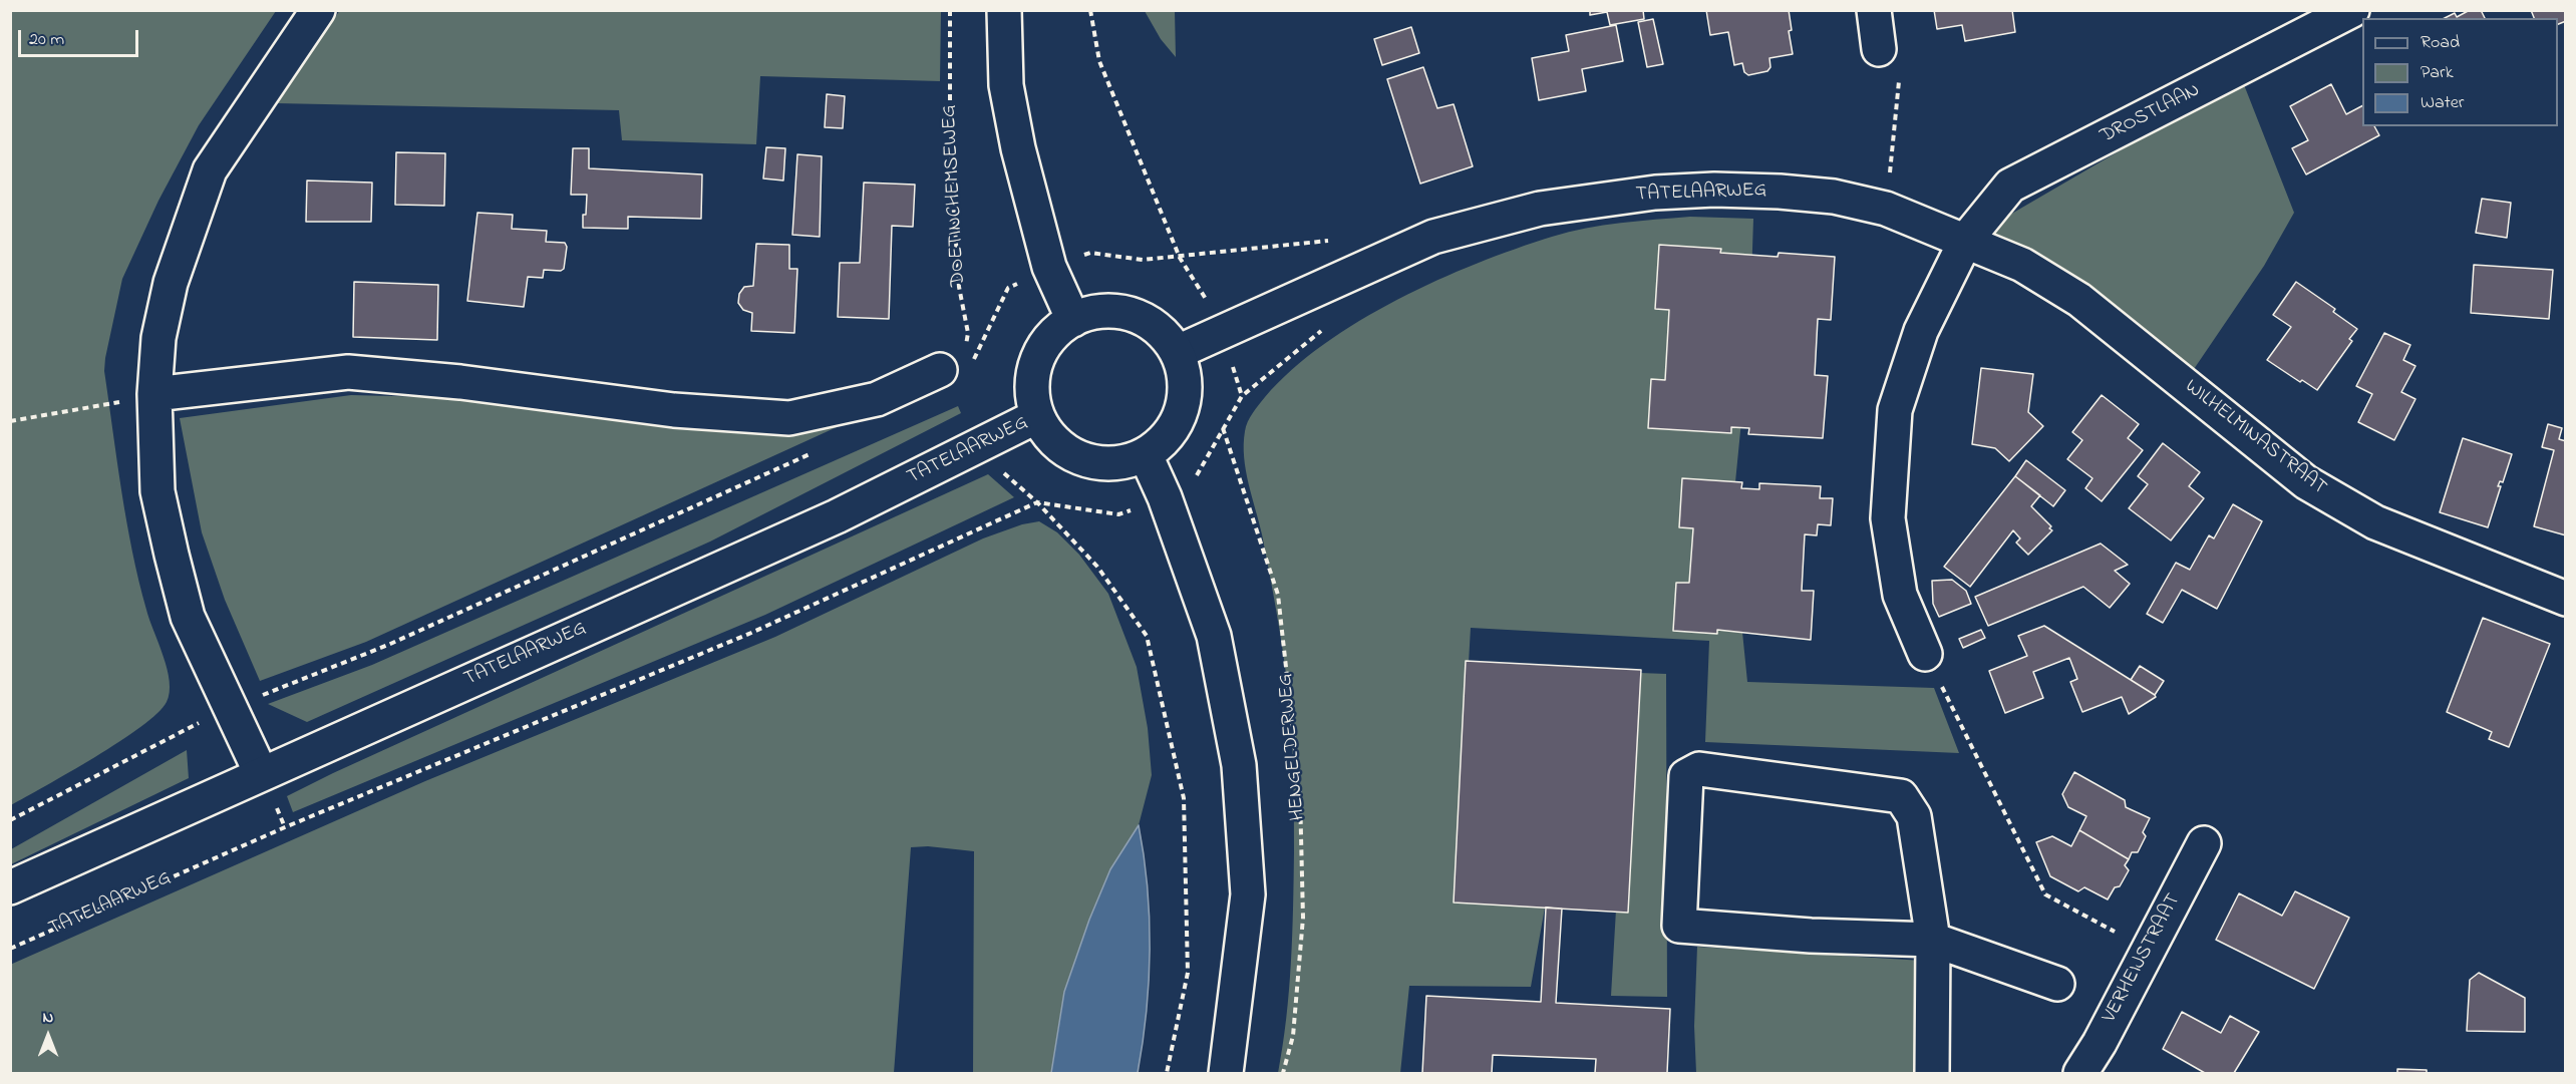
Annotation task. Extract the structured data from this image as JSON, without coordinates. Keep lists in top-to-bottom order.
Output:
{
  "streets": {
    "street": [
      "DROSTLAAN",
      "TATELAARWEG",
      "WILHELMINASTRAAT",
      "VERHEIJSTRAAT"
    ],
    "path": ["DOETINCHEMSEWEG", "HENGELDERWEG"]
  },
  "crossings": [
    ["DROSTLAAN", "TATELAARWEG"],
    ["DROSTLAAN", "WILHELMINASTRAAT"],
    ["TATELAARWEG", "WILHELMINASTRAAT"]
  ],
  "legend": ["Road", "Park", "Water"],
  "scale_bar": "20 m",
  "north": "top"
}
